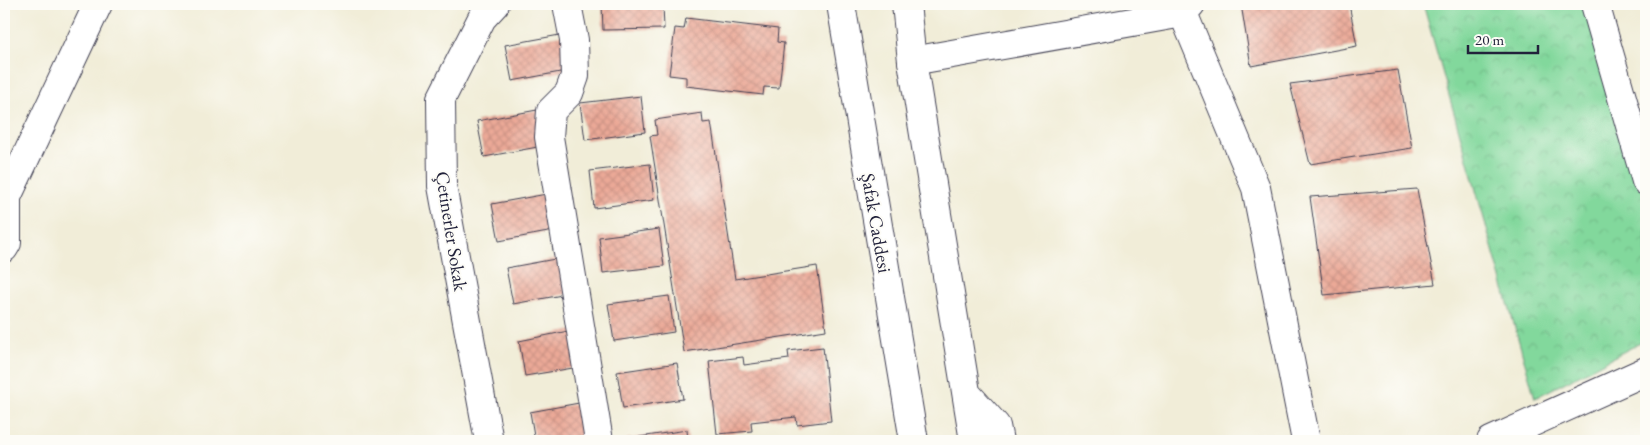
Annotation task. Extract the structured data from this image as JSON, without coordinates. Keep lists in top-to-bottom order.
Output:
{
  "streets": {
    "street": ["Şafak Caddesi", "Çetinerler Sokak"]
  },
  "scale_bar": "20 m"
}
